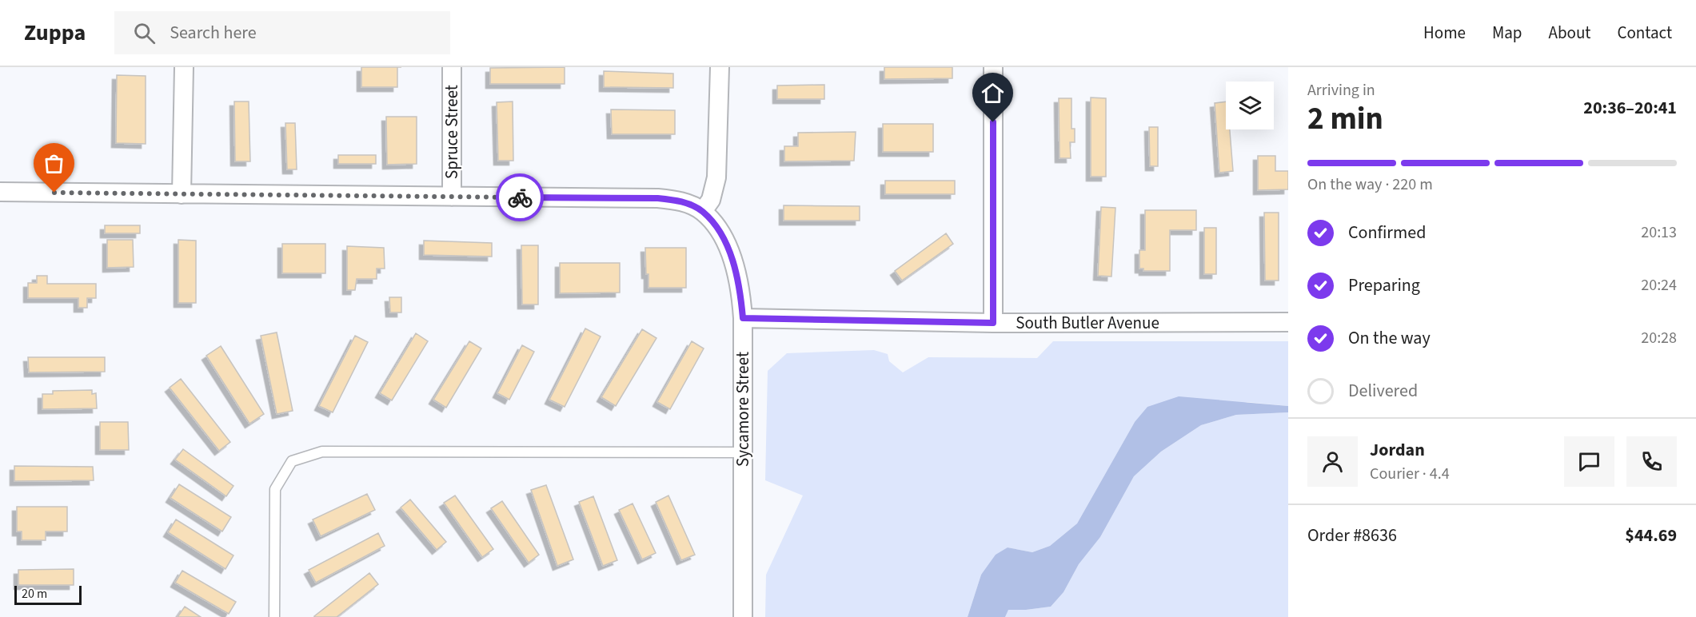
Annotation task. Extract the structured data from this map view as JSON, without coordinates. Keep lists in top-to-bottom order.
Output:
{
  "streets": {
    "street": ["Spruce Street", "South Butler Avenue", "Sycamore Street"]
  },
  "crossings": [
    ["South Butler Avenue", "Sycamore Street"]
  ],
  "scale_bar": "20 m",
  "page": {
    "header": "Zuppa",
    "search": "Search here",
    "nav": [
      "Home",
      "Map",
      "About",
      "Contact"
    ],
    "heading": ["2 min", "Arriving in", "20:36–20:41"],
    "panel": [
      "Jordan",
      "Courier · 4.4",
      "Order #8636",
      "$44.69"
    ],
    "bar": "On the way · 220 m",
    "list": [
      ["Confirmed", "20:13"],
      ["Preparing", "20:24"],
      ["On the way", "20:28"],
      "Delivered"
    ],
    "scale": "20 m"
  }
}
